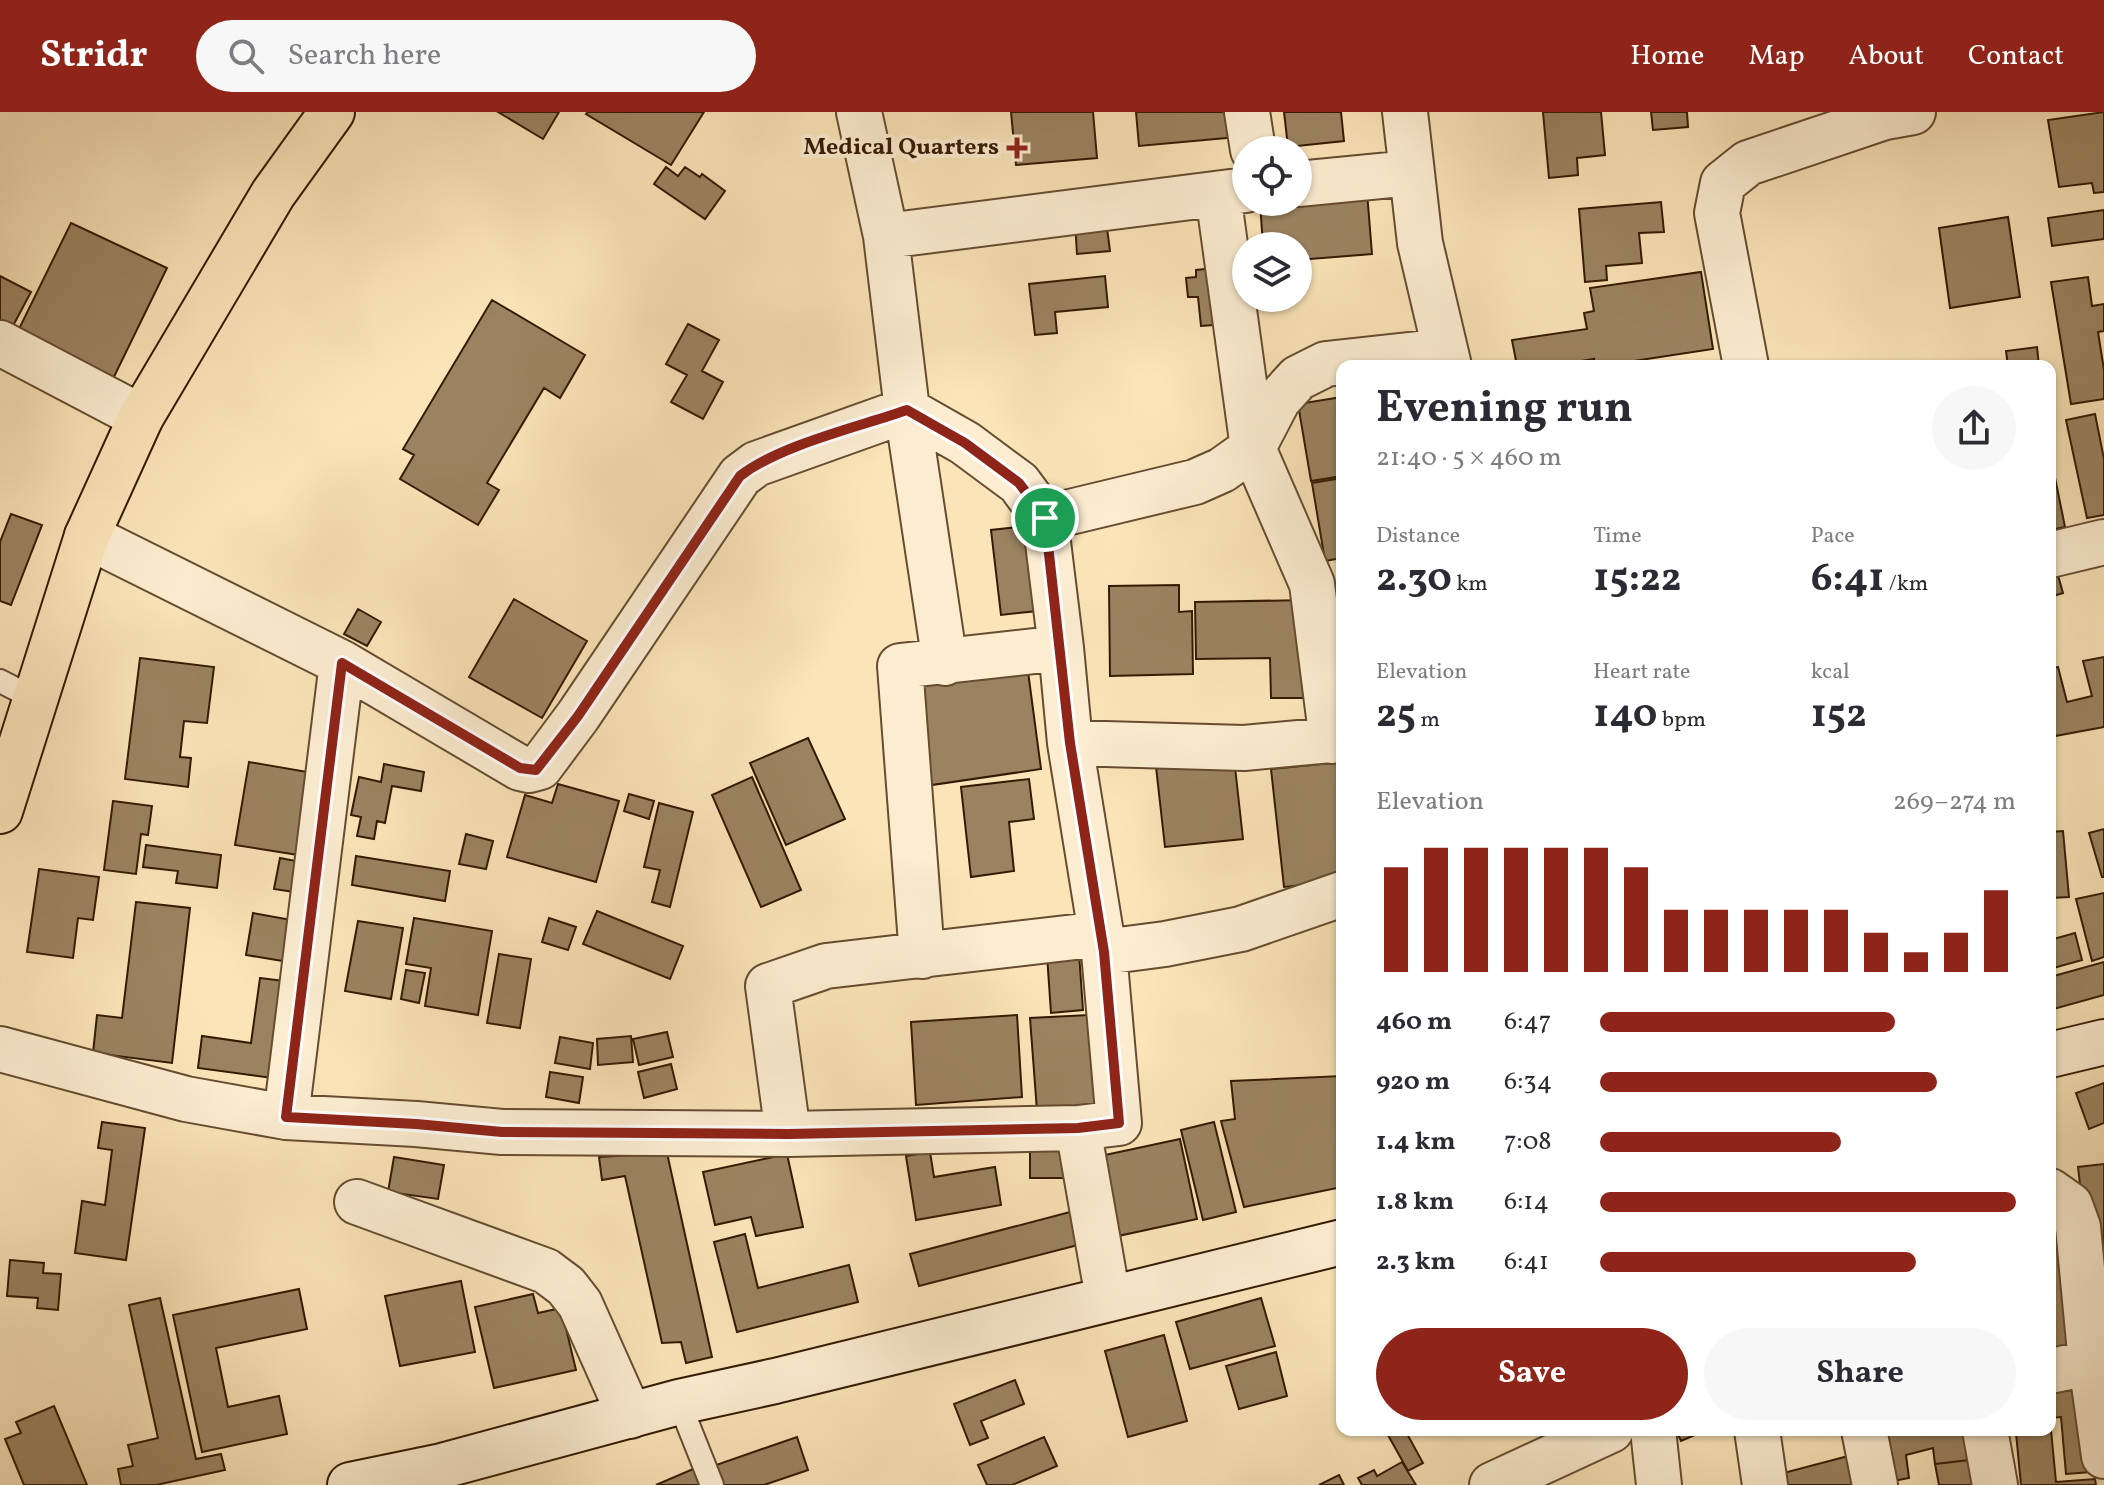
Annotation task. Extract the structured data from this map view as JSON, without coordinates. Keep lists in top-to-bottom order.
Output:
{
  "places": {
    "health": ["Medical Quarters"]
  },
  "page": {
    "header": "Stridr",
    "search": "Search here",
    "nav": [
      "Home",
      "Map",
      "About",
      "Contact"
    ],
    "heading": ["Evening run", "21:40 · 5 × 460 m"],
    "stats": [
      ["Distance", "2.30 km"],
      ["Time", "15:22"],
      ["Pace", "6:41 /km"],
      ["Elevation", "25 m"],
      ["Heart rate", "140 bpm"],
      ["kcal", "152"]
    ],
    "chart": ["Elevation", "269–274 m"],
    "list": [
      {
        "name": "460 m",
        "note": "6:47"
      },
      {
        "name": "920 m",
        "note": "6:34"
      },
      {
        "name": "1.4 km",
        "note": "7:08"
      },
      {
        "name": "1.8 km",
        "note": "6:14"
      },
      {
        "name": "2.3 km",
        "note": "6:41"
      }
    ],
    "buttons": ["Save", "Share"]
  }
}
